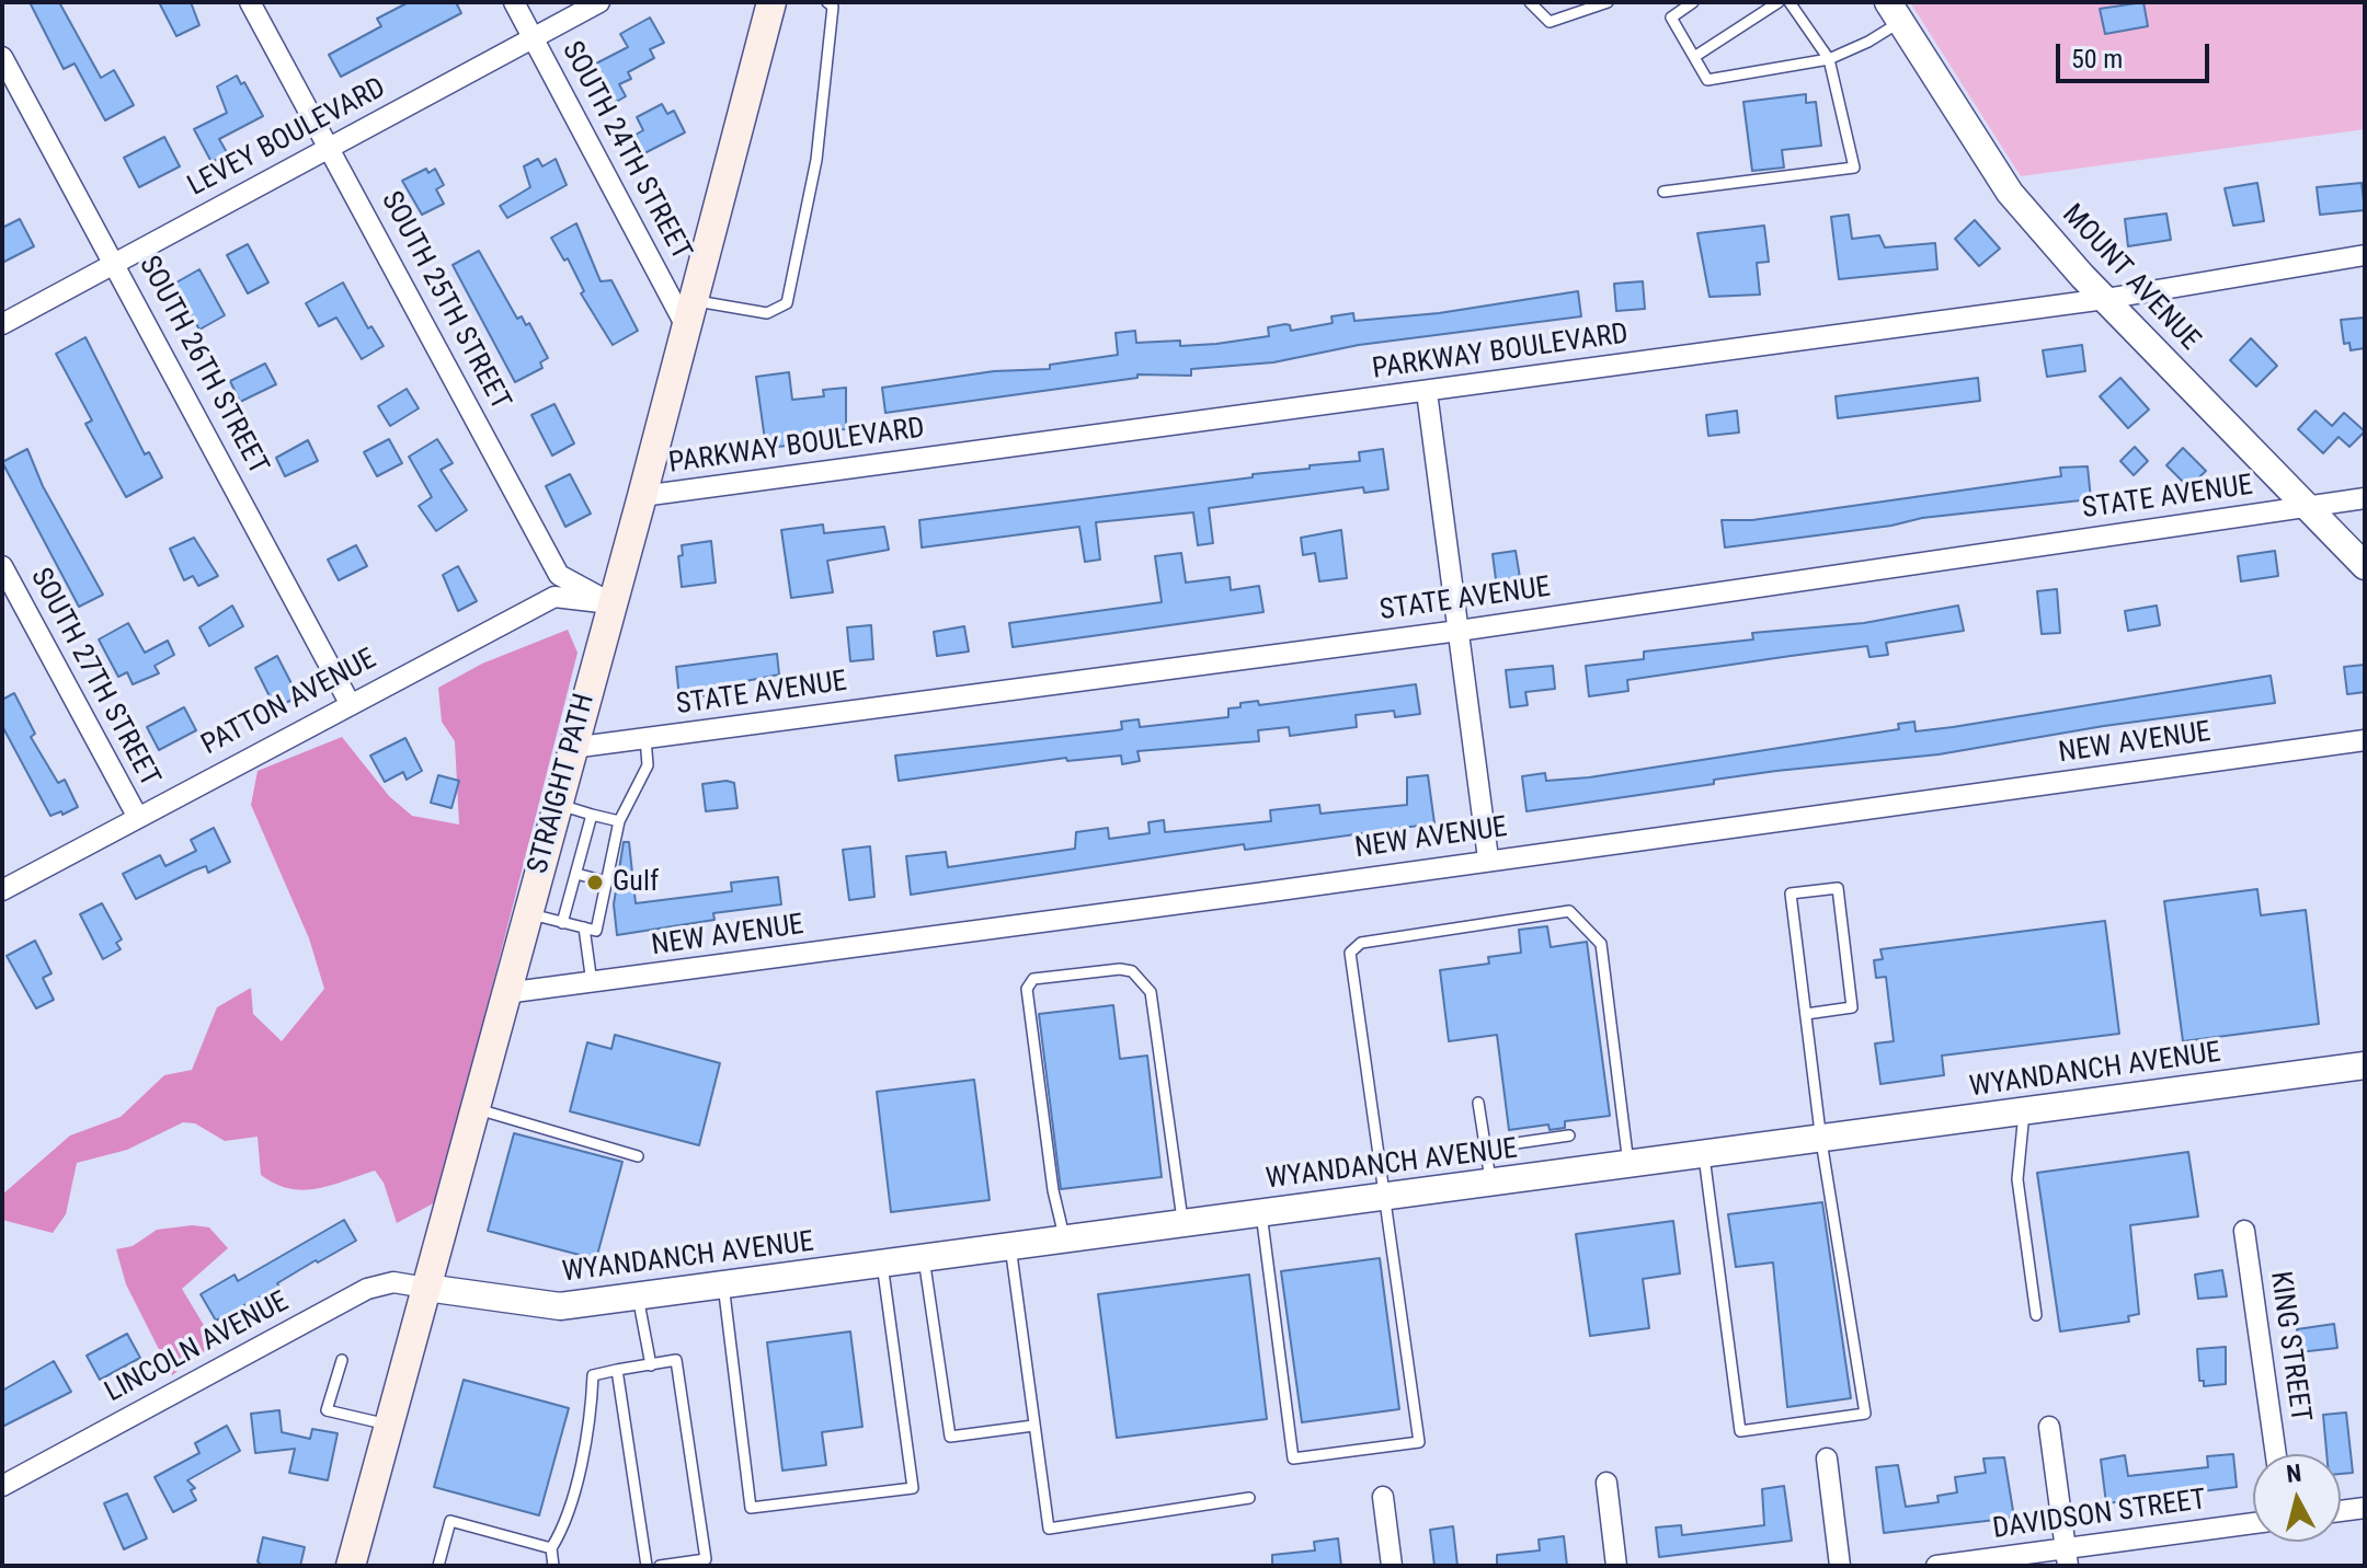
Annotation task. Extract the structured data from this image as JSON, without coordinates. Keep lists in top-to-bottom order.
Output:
{
  "streets": {
    "main road": ["STRAIGHT PATH"],
    "street": [
      "LEVEY BOULEVARD",
      "SOUTH 24TH STREET",
      "MOUNT AVENUE",
      "SOUTH 25TH STREET",
      "PARKWAY BOULEVARD",
      "SOUTH 26TH STREET",
      "STATE AVENUE",
      "SOUTH 27TH STREET",
      "PATTON AVENUE",
      "NEW AVENUE",
      "WYANDANCH AVENUE",
      "KING STREET",
      "LINCOLN AVENUE",
      "DAVIDSON STREET"
    ]
  },
  "crossings": [
    ["LEVEY BOULEVARD", "SOUTH 24TH STREET"],
    ["LEVEY BOULEVARD", "SOUTH 25TH STREET"],
    ["LEVEY BOULEVARD", "SOUTH 26TH STREET"],
    ["SOUTH 24TH STREET", "STRAIGHT PATH"],
    ["MOUNT AVENUE", "PARKWAY BOULEVARD"],
    ["MOUNT AVENUE", "STATE AVENUE"],
    ["SOUTH 25TH STREET", "PATTON AVENUE"],
    ["SOUTH 25TH STREET", "STRAIGHT PATH"],
    ["PARKWAY BOULEVARD", "STRAIGHT PATH"],
    ["SOUTH 26TH STREET", "PATTON AVENUE"],
    ["STATE AVENUE", "STRAIGHT PATH"],
    ["SOUTH 27TH STREET", "PATTON AVENUE"],
    ["PATTON AVENUE", "STRAIGHT PATH"],
    ["NEW AVENUE", "STRAIGHT PATH"],
    ["STRAIGHT PATH", "WYANDANCH AVENUE"],
    ["STRAIGHT PATH", "LINCOLN AVENUE"],
    ["WYANDANCH AVENUE", "LINCOLN AVENUE"]
  ],
  "places": ["Gulf"],
  "scale_bar": "50 m",
  "north": "top"
}
